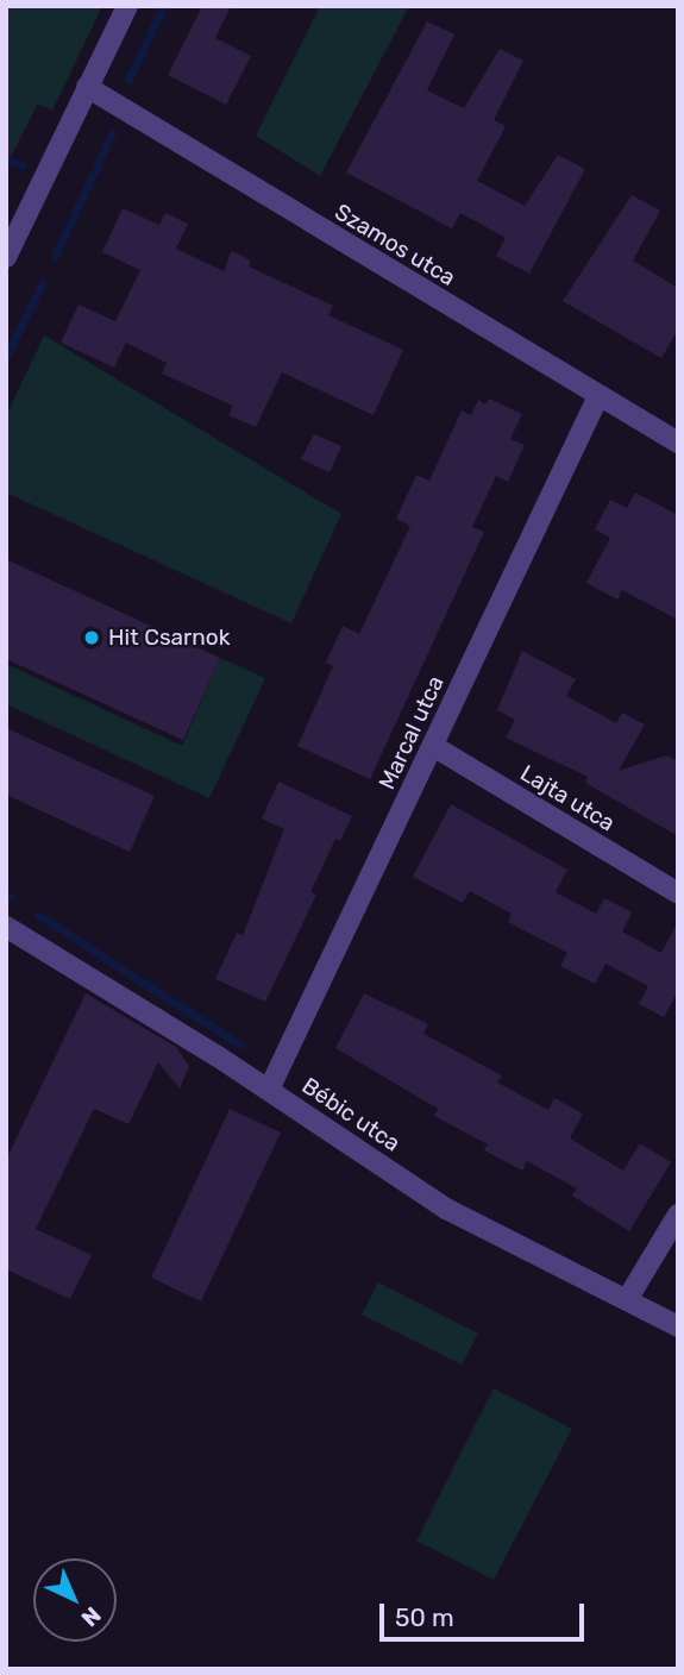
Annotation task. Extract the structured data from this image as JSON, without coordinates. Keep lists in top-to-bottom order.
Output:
{
  "streets": {
    "street": [
      "Szamos utca",
      "Marcal utca",
      "Lajta utca",
      "Bébic utca"
    ]
  },
  "crossings": [
    ["Szamos utca", "Marcal utca"],
    ["Marcal utca", "Lajta utca"],
    ["Marcal utca", "Bébic utca"]
  ],
  "places": ["Hit Csarnok"],
  "scale_bar": "50 m",
  "north": "bottom right"
}
